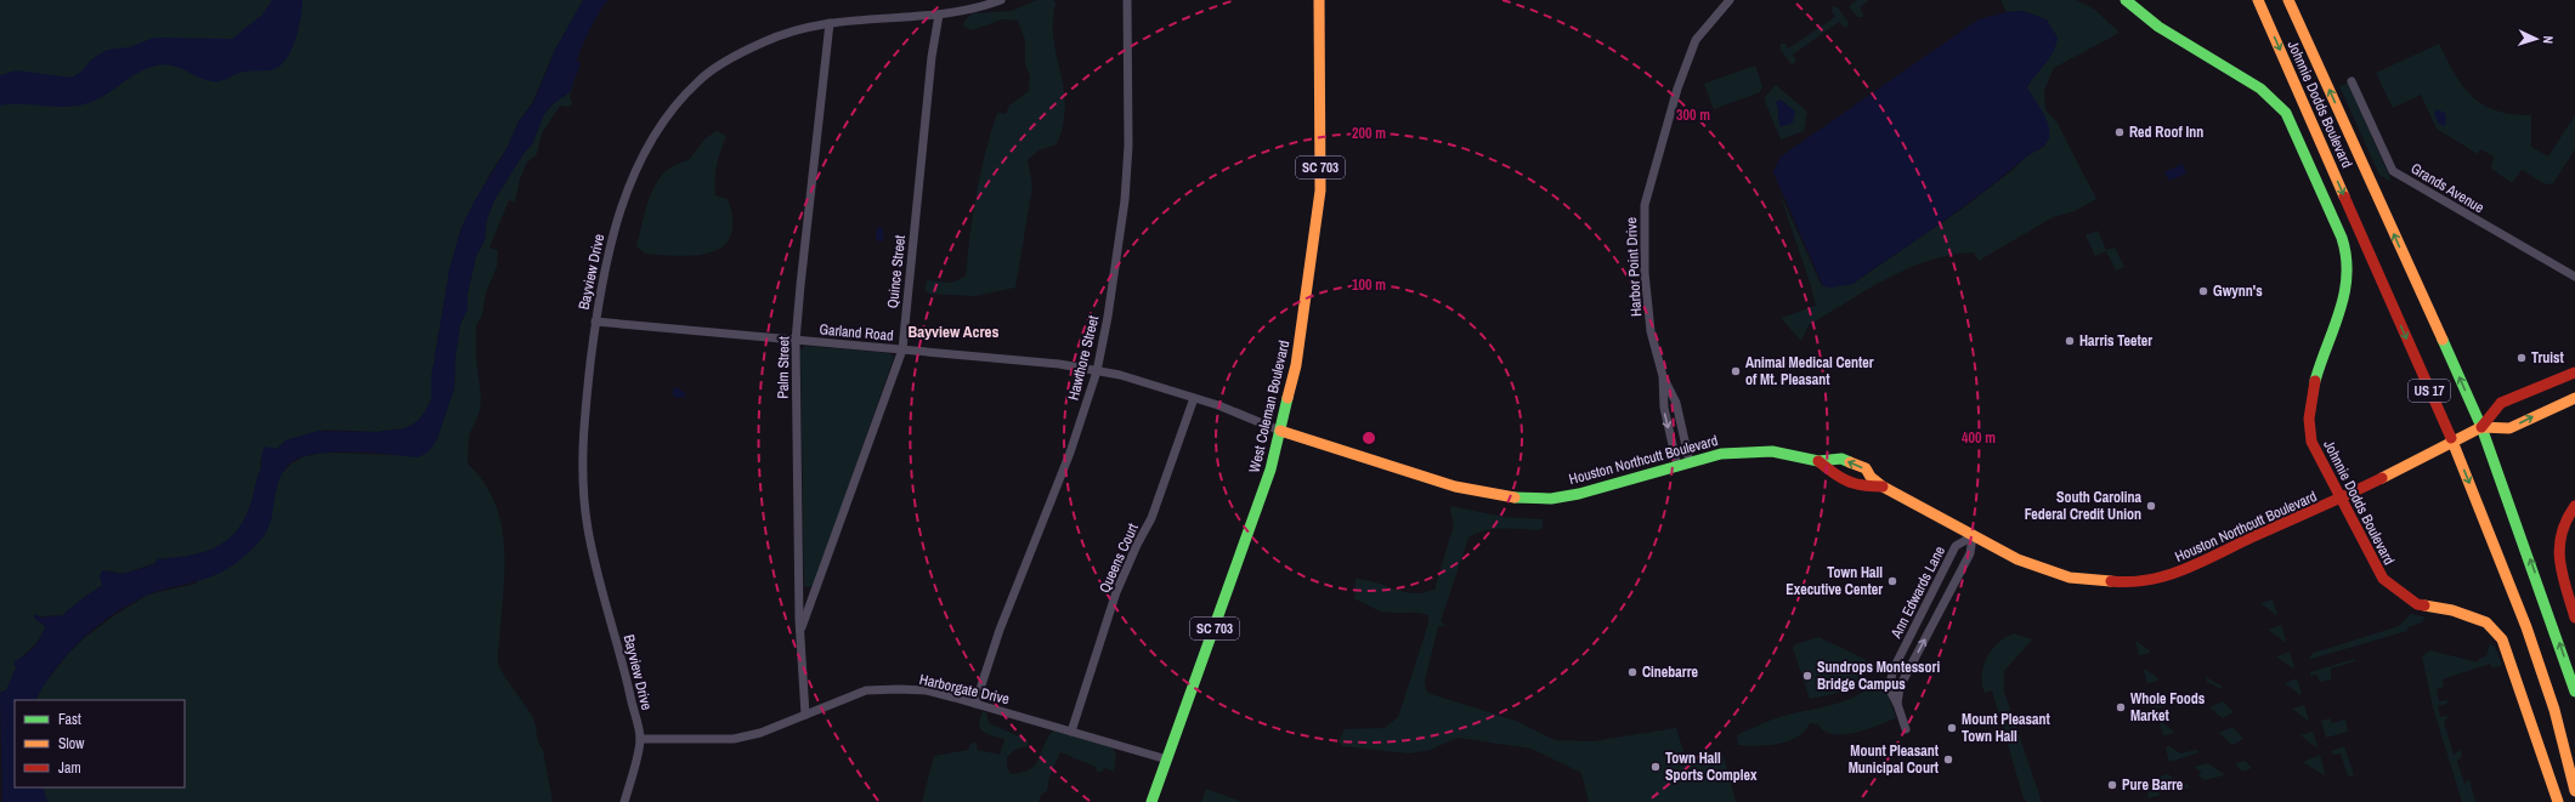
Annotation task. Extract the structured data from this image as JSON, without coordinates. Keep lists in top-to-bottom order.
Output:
{
  "streets": {
    "main road": [
      "Johnnie Dodds Boulevard",
      "SC 703",
      "US 17",
      "West Coleman Boulevard",
      "Houston Northcutt Boulevard"
    ],
    "street": [
      "Grands Avenue",
      "Harbor Point Drive",
      "Bayview Drive",
      "Quince Street",
      "Garland Road",
      "Hawthore Street",
      "Palm Street",
      "Queens Court",
      "Ann Edwards Lane",
      "Harborgate Drive"
    ]
  },
  "crossings": [
    ["Johnnie Dodds Boulevard", "Houston Northcutt Boulevard"],
    ["Harbor Point Drive", "Houston Northcutt Boulevard"],
    ["Bayview Drive", "Quince Street"],
    ["Bayview Drive", "Garland Road"],
    ["Bayview Drive", "Palm Street"],
    ["Bayview Drive", "Harborgate Drive"],
    ["Quince Street", "Garland Road"],
    ["Quince Street", "Palm Street"],
    ["Garland Road", "Hawthore Street"],
    ["Garland Road", "Palm Street"],
    ["Garland Road", "West Coleman Boulevard"],
    ["Garland Road", "Houston Northcutt Boulevard"],
    ["Garland Road", "Queens Court"],
    ["Hawthore Street", "Harborgate Drive"],
    ["Palm Street", "Harborgate Drive"],
    ["West Coleman Boulevard", "Houston Northcutt Boulevard"],
    ["West Coleman Boulevard", "Harborgate Drive"],
    ["Houston Northcutt Boulevard", "Ann Edwards Lane"],
    ["Queens Court", "Harborgate Drive"]
  ],
  "districts": ["Bayview Acres"],
  "places": [
    "Red Roof Inn",
    "Gwynn's",
    "Harris Teeter",
    "Truist",
    "Animal Medical Center of Mt. Pleasant",
    "South Carolina Federal Credit Union",
    "Town Hall Executive Center",
    "Cinebarre",
    "Sundrops Montessori Bridge Campus",
    "Whole Foods Market",
    "Mount Pleasant Town Hall",
    "Mount Pleasant Municipal Court",
    "Town Hall Sports Complex",
    "Pure Barre"
  ],
  "legend": ["Fast", "Slow", "Jam"],
  "north": "right",
  "rings": [
    "300 m",
    "200 m",
    "100 m",
    "400 m"
  ]
}
